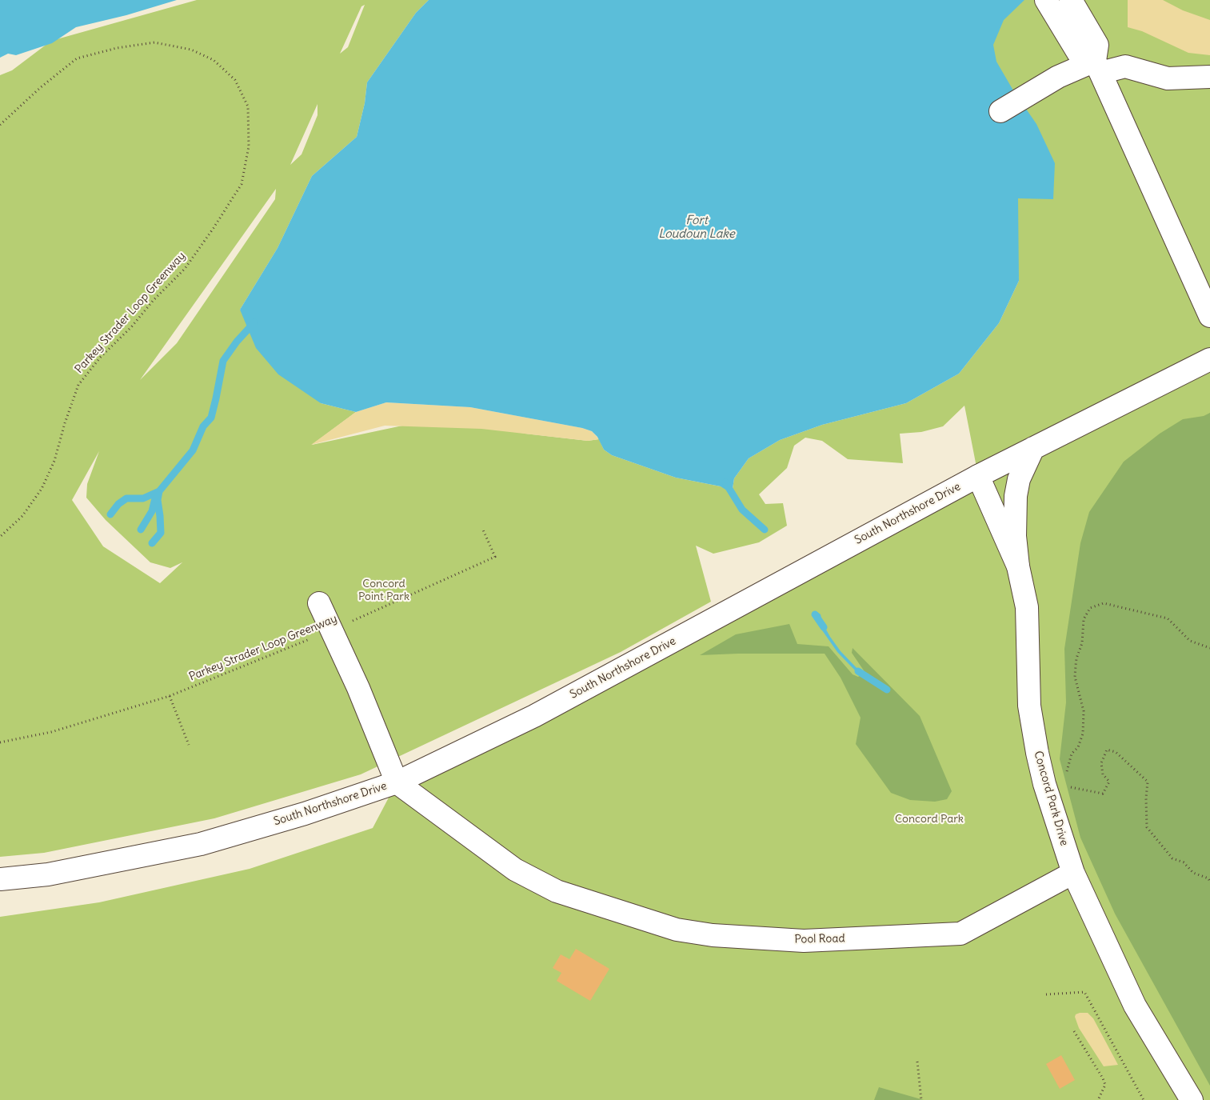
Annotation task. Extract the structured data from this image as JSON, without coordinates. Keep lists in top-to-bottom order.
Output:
{
  "streets": {
    "main road": ["South Northshore Drive", "Concord Park Drive", "Pool Road"],
    "path": ["Parkey Strader Loop Greenway"]
  },
  "crossings": [
    ["South Northshore Drive", "Concord Park Drive"],
    ["South Northshore Drive", "Pool Road"],
    ["Concord Park Drive", "Pool Road"]
  ],
  "water": ["Fort Loudoun Lake"],
  "parks": ["Concord Point Park", "Concord Park"]
}
